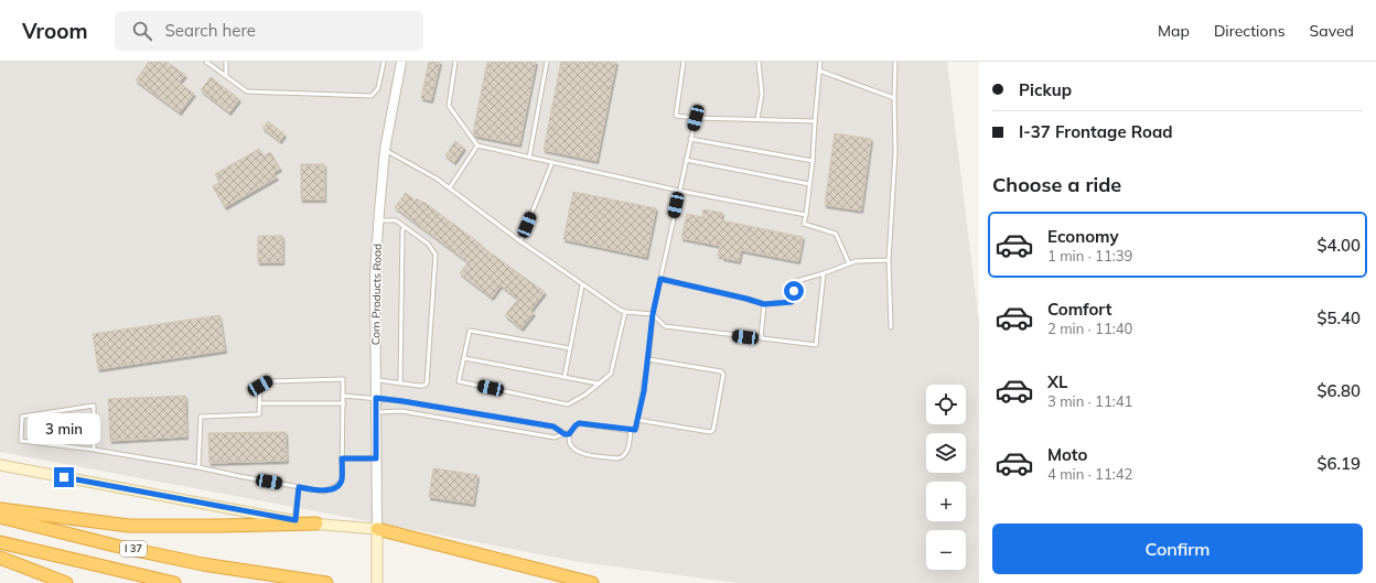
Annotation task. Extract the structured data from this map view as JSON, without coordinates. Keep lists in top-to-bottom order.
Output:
{
  "streets": {
    "highway": ["I 37"],
    "street": ["Corn Products Road"]
  },
  "page": {
    "header": "Vroom",
    "search": "Search here",
    "nav": ["Map", "Directions", "Saved"],
    "banner": ["Pickup", "I-37 Frontage Road"],
    "heading": "Choose a ride",
    "list": [
      {
        "name": "Economy",
        "note": "1 min · 11:39",
        "value": "$4.00"
      },
      {
        "name": "Comfort",
        "note": "2 min · 11:40",
        "value": "$5.40"
      },
      {
        "name": "XL",
        "note": "3 min · 11:41",
        "value": "$6.80"
      },
      {
        "name": "Moto",
        "note": "4 min · 11:42",
        "value": "$6.19"
      }
    ],
    "map_buttons": ["+", "−"],
    "bubble": "3 min",
    "buttons": "Confirm"
  }
}
